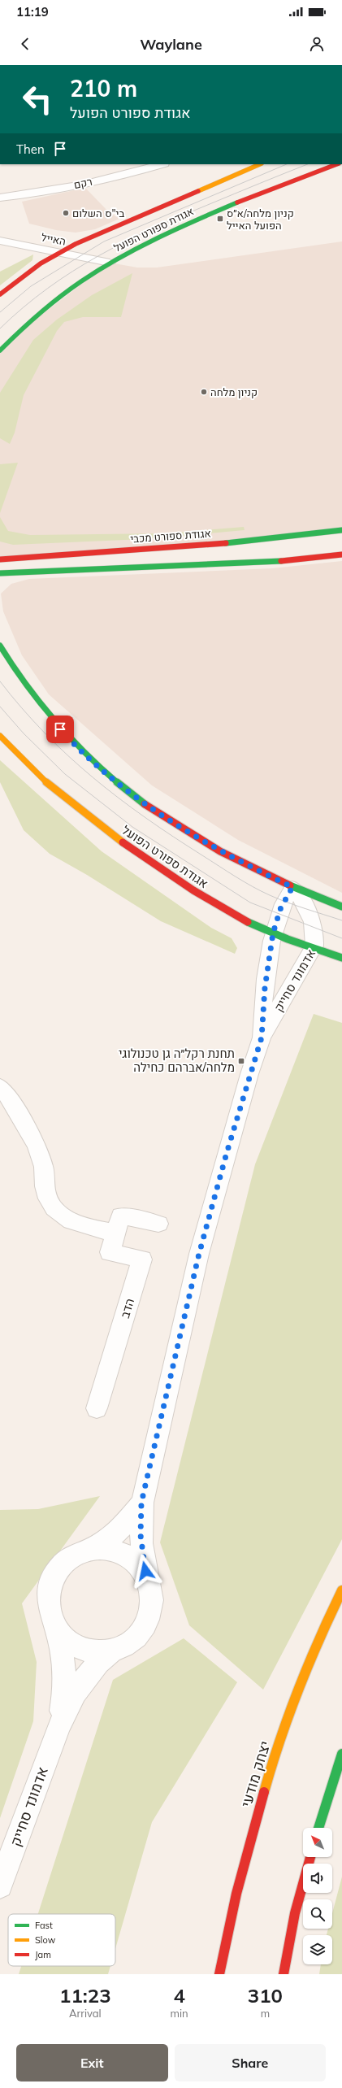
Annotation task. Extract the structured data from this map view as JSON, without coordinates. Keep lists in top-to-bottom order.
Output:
{
  "streets": {
    "street": [
      "רקם",
      "אגודת ספורט הפועל",
      "האייל",
      "אגודת ספורט מכבי",
      "אדמונד סחייק",
      "הדב",
      "יצחק מודעי"
    ]
  },
  "crossings": [
    ["אגודת ספורט הפועל", "האייל"],
    ["אגודת ספורט הפועל", "אדמונד סחייק"]
  ],
  "places": {
    "other": ["בי\"ס השלום", "קניון מלחה"],
    "transit": ["קניון מלחה/א״ס הפועל האייל", "תחנת רקל״ה גן טכנולוגי מלחה/אברהם כחילה"]
  },
  "legend": ["Fast", "Slow", "Jam"],
  "north": "top left",
  "page": {
    "status": "11:19",
    "header": "Waylane",
    "turn": ["210 m", "אגודת ספורט הפועל"],
    "then": "Then",
    "eta": [
      "11:23",
      "Arrival",
      "4",
      "min",
      "310",
      "m"
    ],
    "buttons": ["Exit", "Share"]
  }
}
